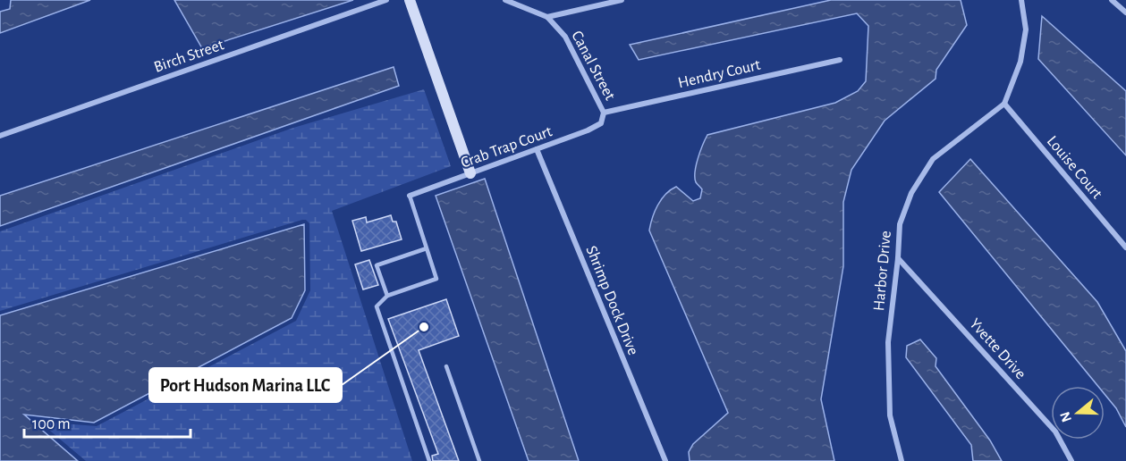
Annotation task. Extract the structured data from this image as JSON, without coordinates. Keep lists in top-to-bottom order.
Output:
{
  "streets": {
    "street": [
      "Birch Street",
      "Canal Street",
      "Hendry Court",
      "Crab Trap Court",
      "Louise Court",
      "Harbor Drive",
      "Shrimp Dock Drive",
      "Yvette Drive"
    ]
  },
  "crossings": [
    ["Canal Street", "Hendry Court"],
    ["Canal Street", "Crab Trap Court"],
    ["Hendry Court", "Crab Trap Court"],
    ["Crab Trap Court", "Shrimp Dock Drive"],
    ["Louise Court", "Harbor Drive"],
    ["Harbor Drive", "Yvette Drive"]
  ],
  "places": ["Port Hudson Marina LLC"],
  "scale_bar": "100 m",
  "north": "left"
}
